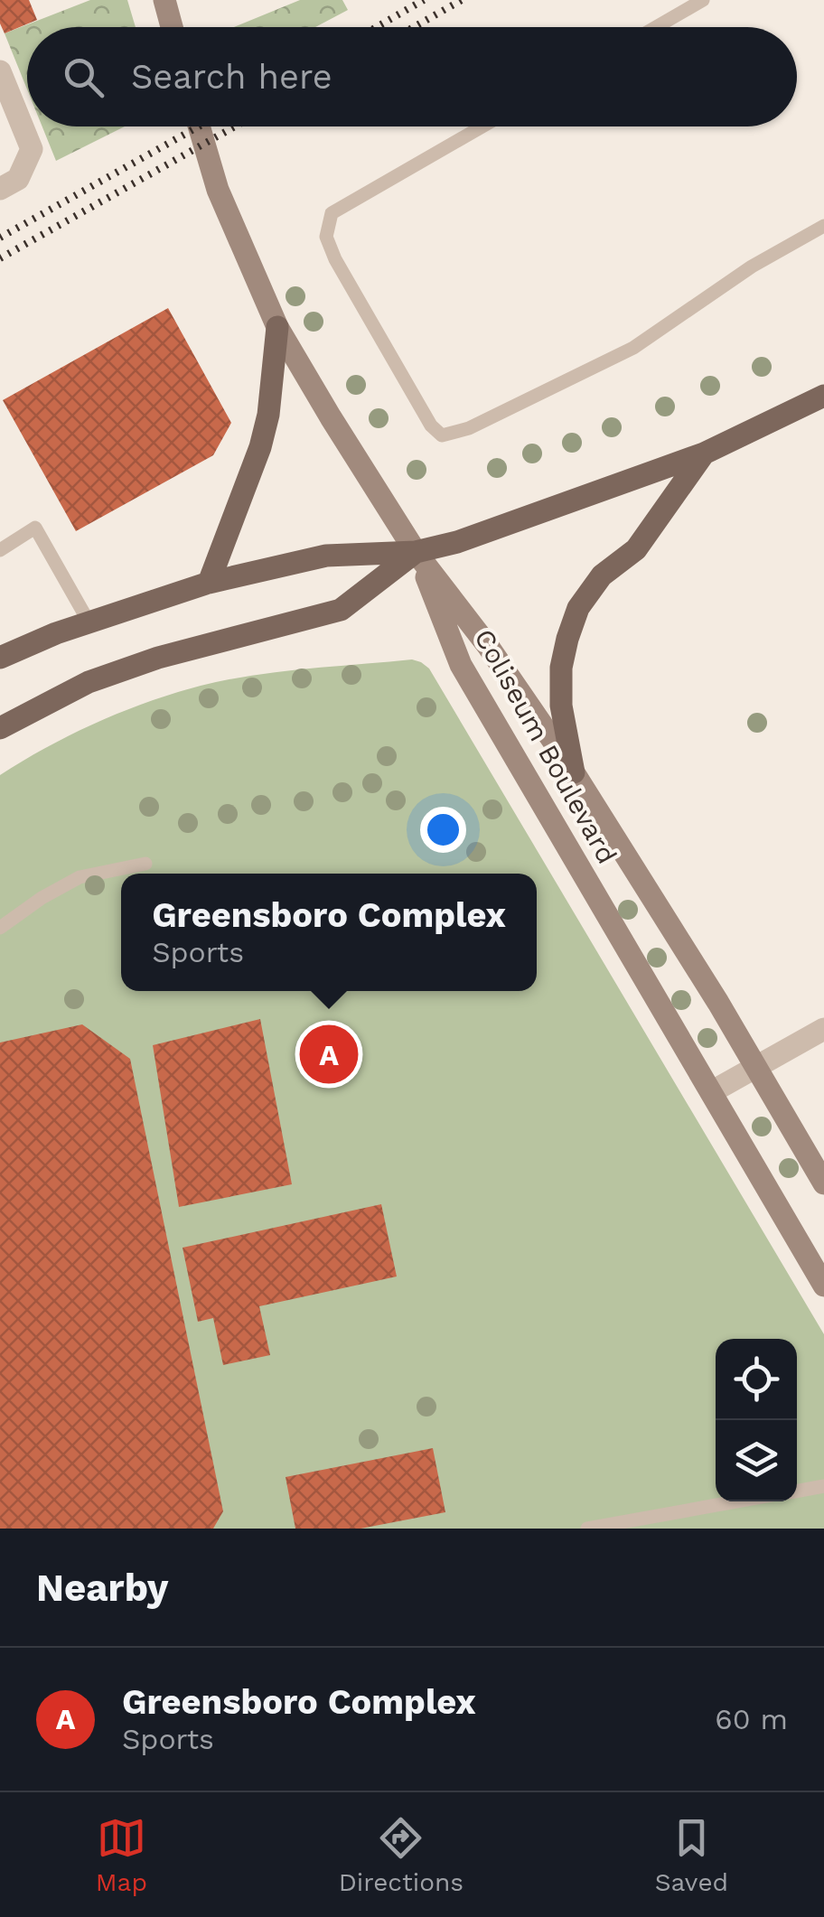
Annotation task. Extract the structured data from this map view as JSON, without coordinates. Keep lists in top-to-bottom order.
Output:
{
  "streets": {
    "main road": ["Coliseum Boulevard"]
  },
  "page": {
    "search": "Search here",
    "popup": ["Greensboro Complex", "Sports"],
    "pins": "A",
    "heading": "Nearby",
    "list": [
      {
        "mark": "A",
        "name": "Greensboro Complex",
        "note": "Sports",
        "value": "60 m"
      }
    ],
    "nav": ["Map", "Directions", "Saved"]
  }
}
